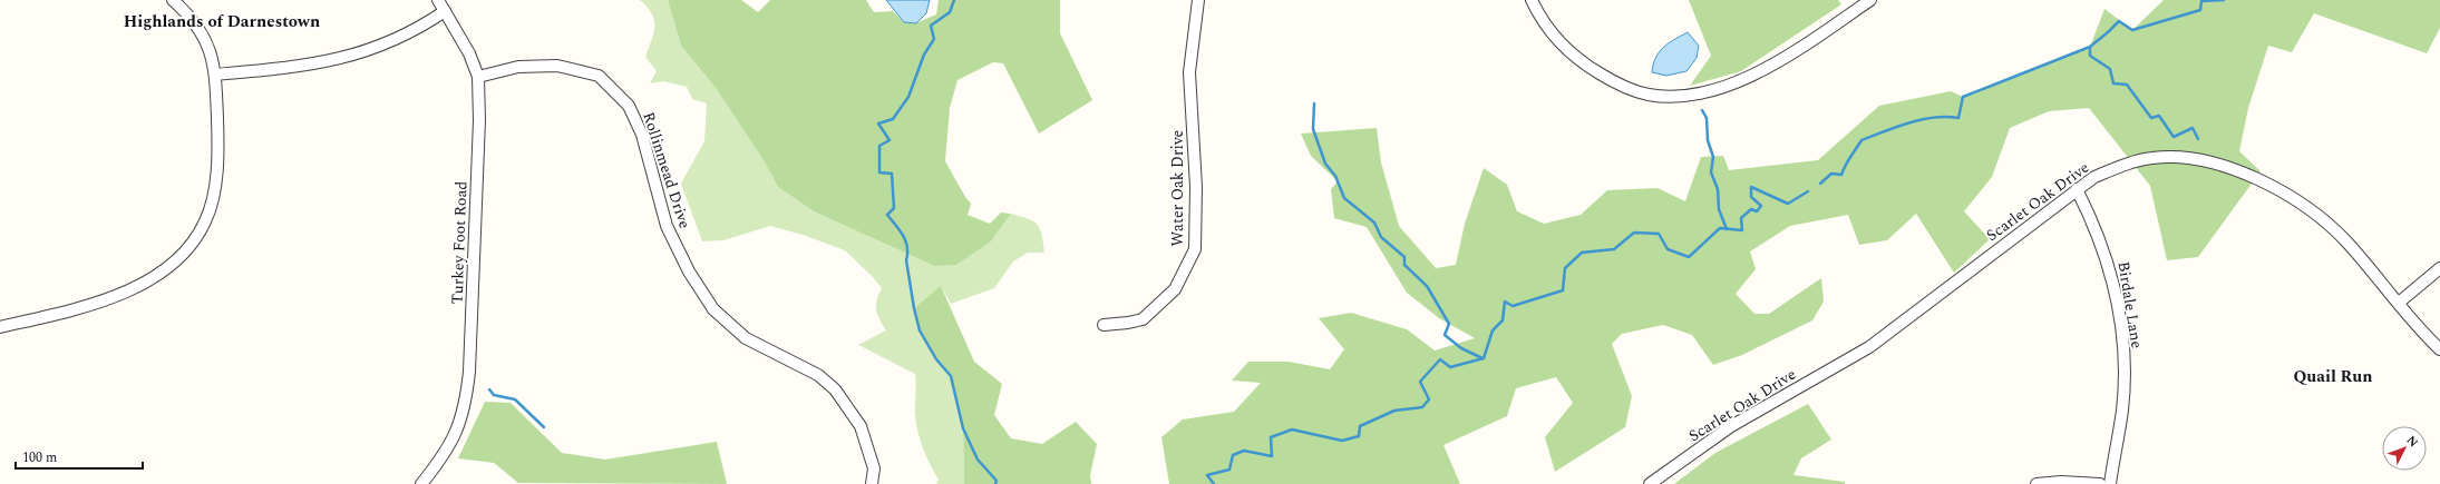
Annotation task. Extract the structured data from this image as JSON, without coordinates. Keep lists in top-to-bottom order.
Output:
{
  "streets": {
    "street": [
      "Rollinmead Drive",
      "Water Oak Drive",
      "Scarlet Oak Drive",
      "Turkey Foot Road",
      "Birdale Lane"
    ]
  },
  "crossings": [
    ["Rollinmead Drive", "Turkey Foot Road"],
    ["Scarlet Oak Drive", "Birdale Lane"]
  ],
  "districts": ["Highlands of Darnestown", "Quail Run"],
  "scale_bar": "100 m",
  "north": "top right"
}
